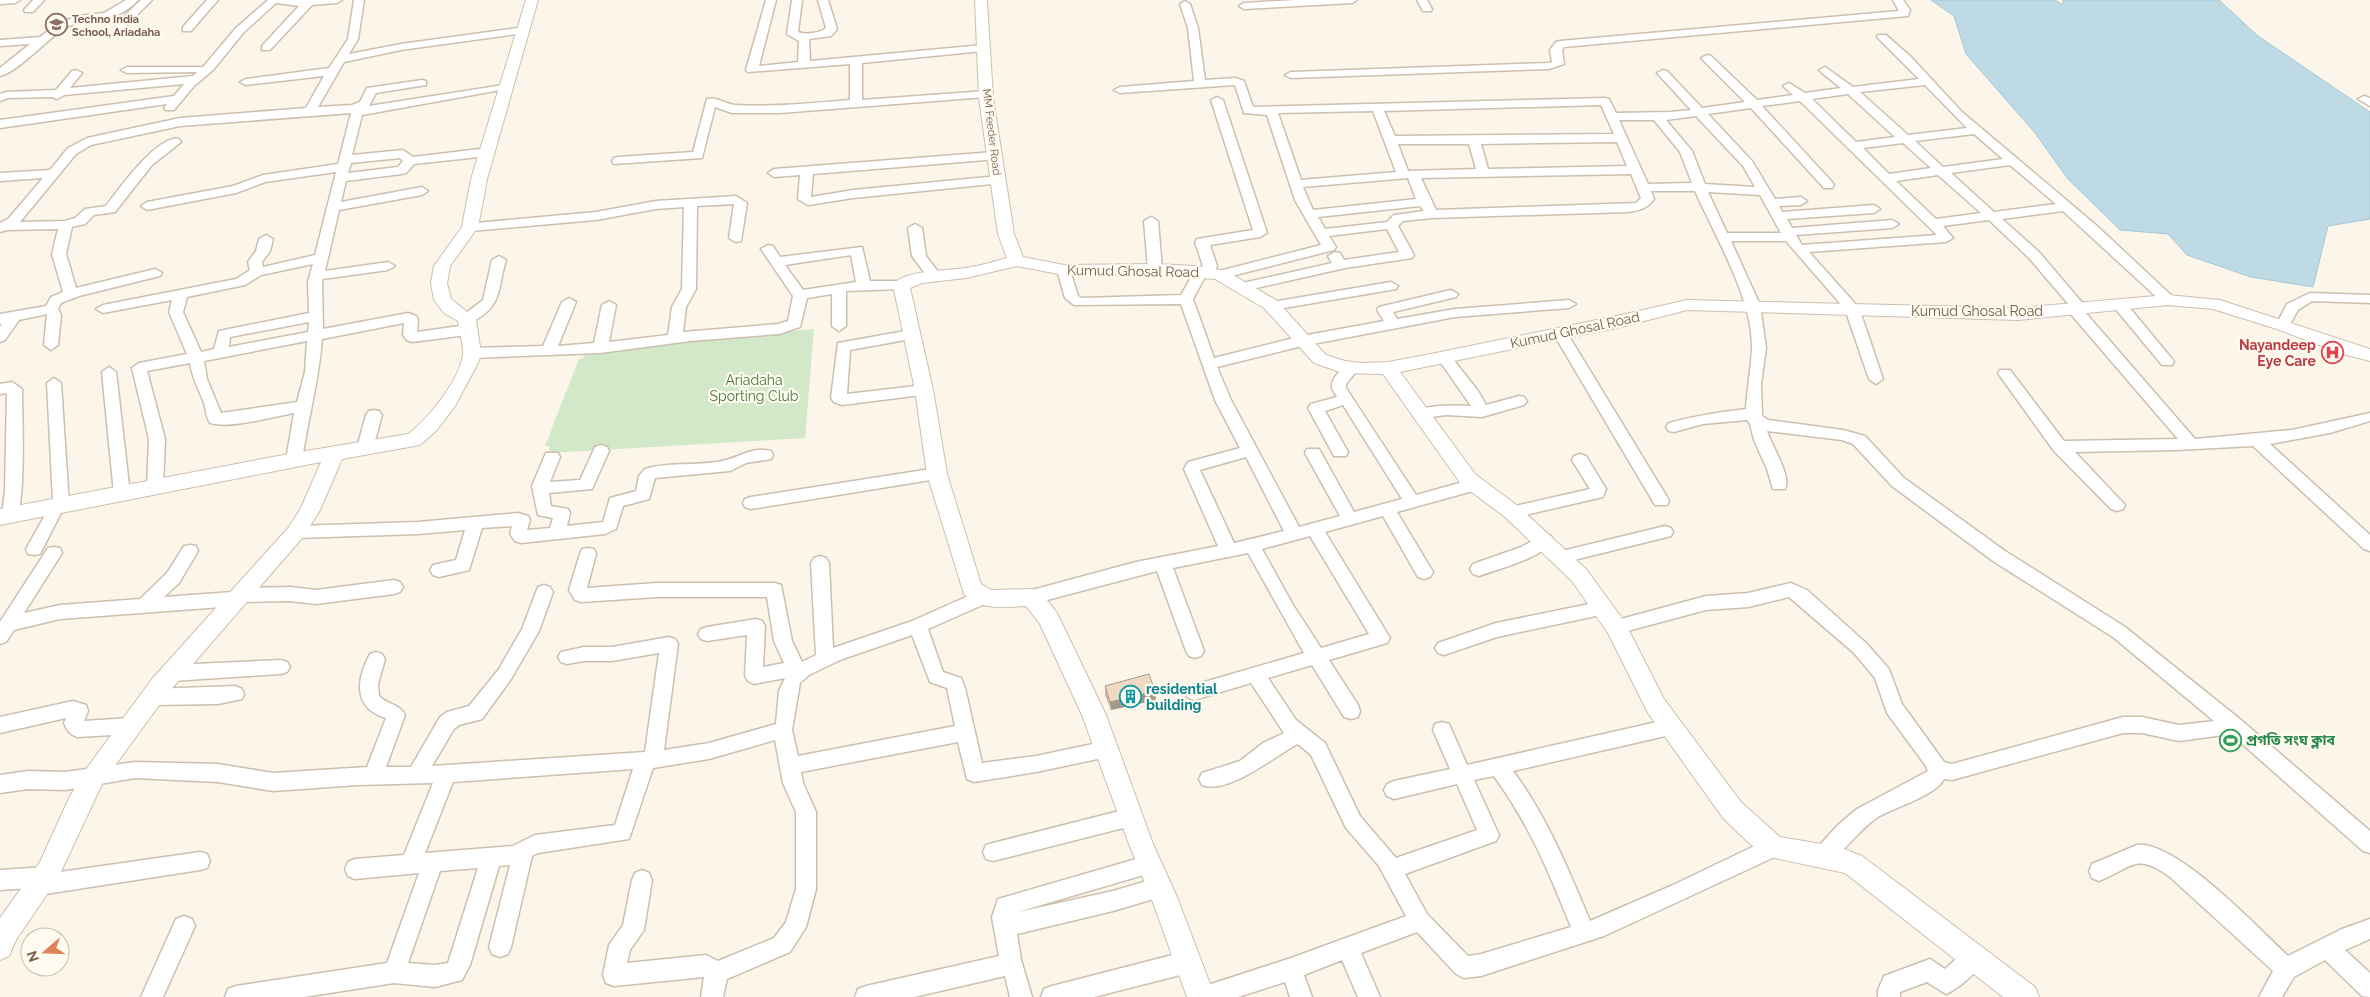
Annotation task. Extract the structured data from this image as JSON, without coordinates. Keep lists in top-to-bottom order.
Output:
{
  "streets": {
    "street": ["MM Feeder Road", "Kumud Ghosal Road"]
  },
  "crossings": [
    ["MM Feeder Road", "Kumud Ghosal Road"]
  ],
  "parks": ["Ariadaha Sporting Club"],
  "places": {
    "school or university": ["Techno India School, Ariadaha"],
    "hospital": ["Nayandeep Eye Care"],
    "building": ["residential building"],
    "sports": ["প্রগতি সংঘ ক্লাব"]
  },
  "north": "left"
}
